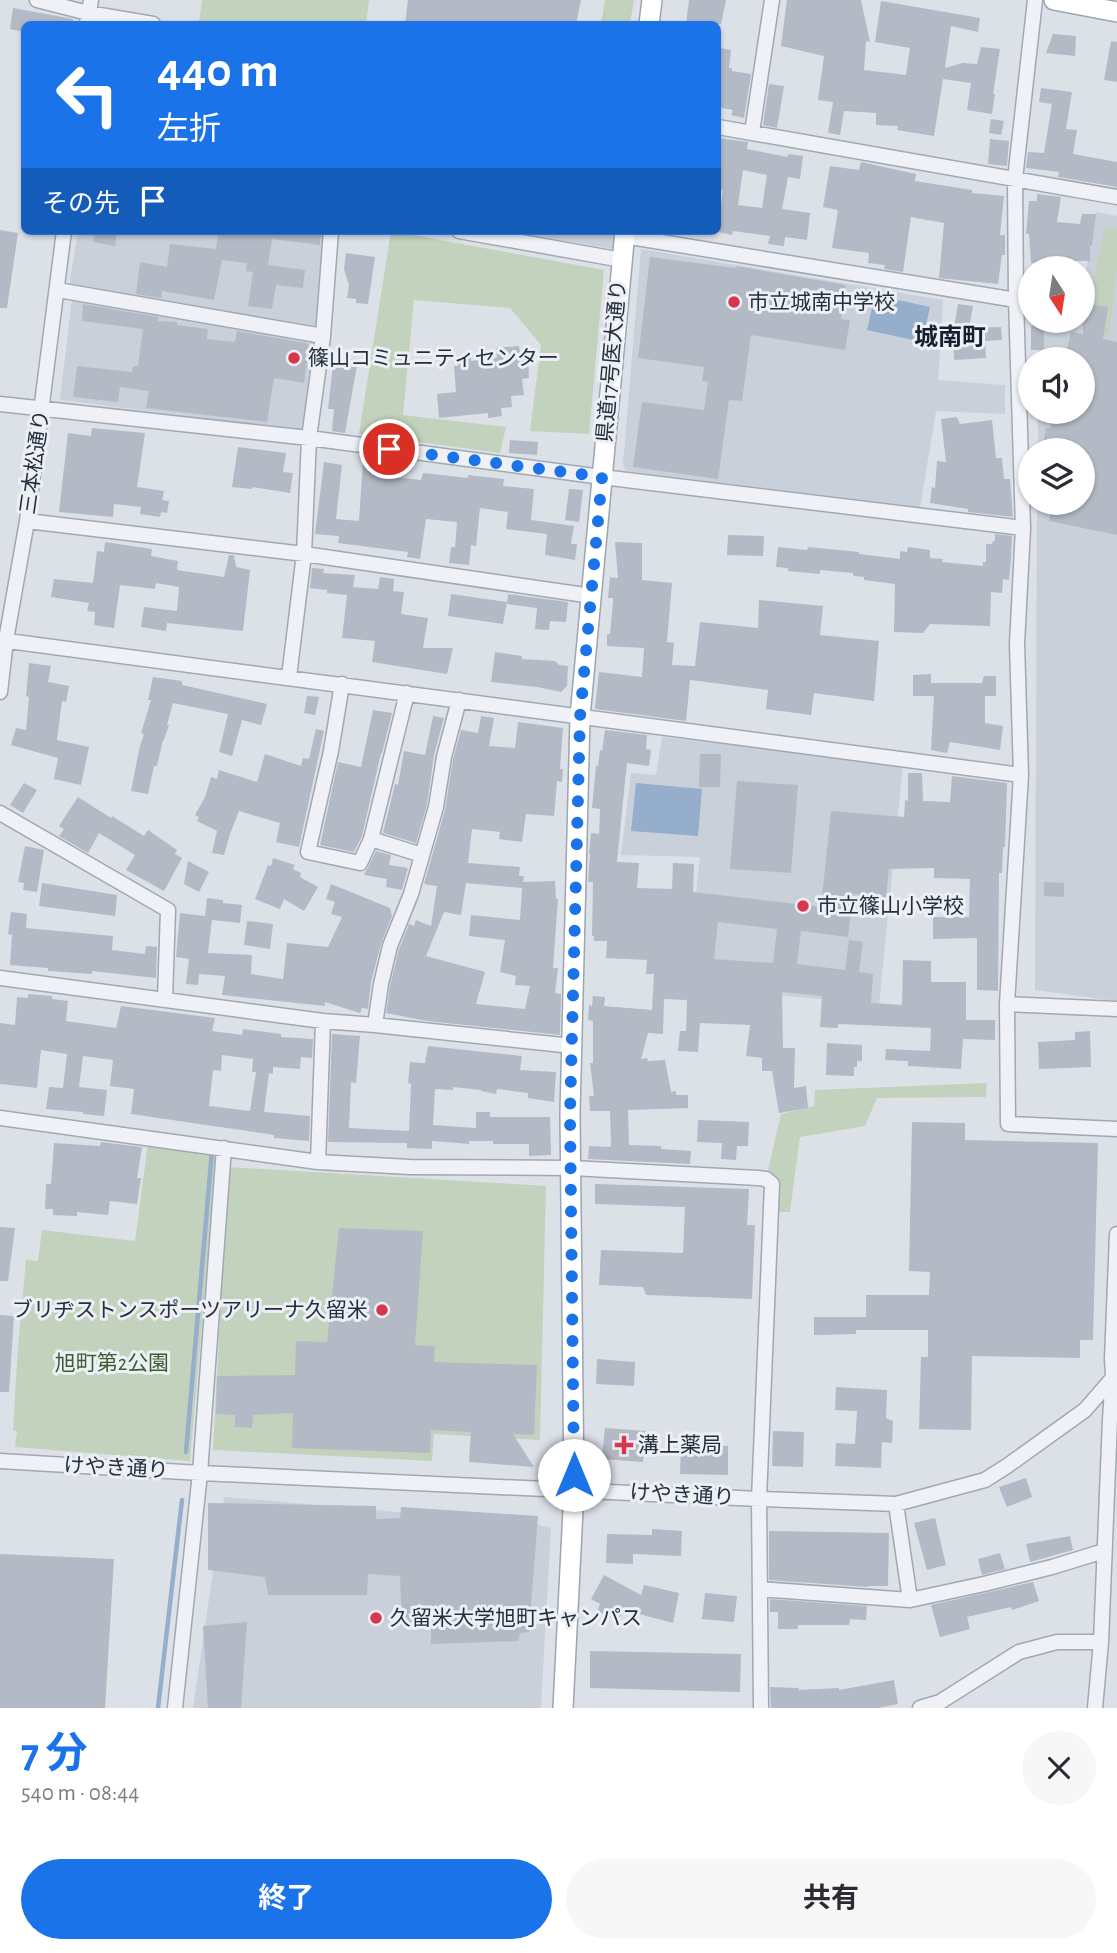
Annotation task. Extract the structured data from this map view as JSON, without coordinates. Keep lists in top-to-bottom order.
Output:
{
  "streets": {
    "main road": ["県道17号医大通り"],
    "street": ["三本松通り", "けやき通り"]
  },
  "crossings": [
    ["県道17号医大通り", "けやき通り"]
  ],
  "districts": ["城南町"],
  "parks": ["旭町第2公園"],
  "places": {
    "other": [
      "市立城南中学校",
      "篠山コミュニティセンター",
      "市立篠山小学校",
      "ブリヂストンスポーツアリーナ久留米",
      "久留米大学旭町キャンパス"
    ],
    "health": ["溝上薬局"]
  },
  "north": "bottom",
  "page": {
    "turn": ["440 m", "左折"],
    "then": "その先",
    "heading": ["7 分", "540 m · 08:44"],
    "buttons": ["終了", "共有"]
  }
}
